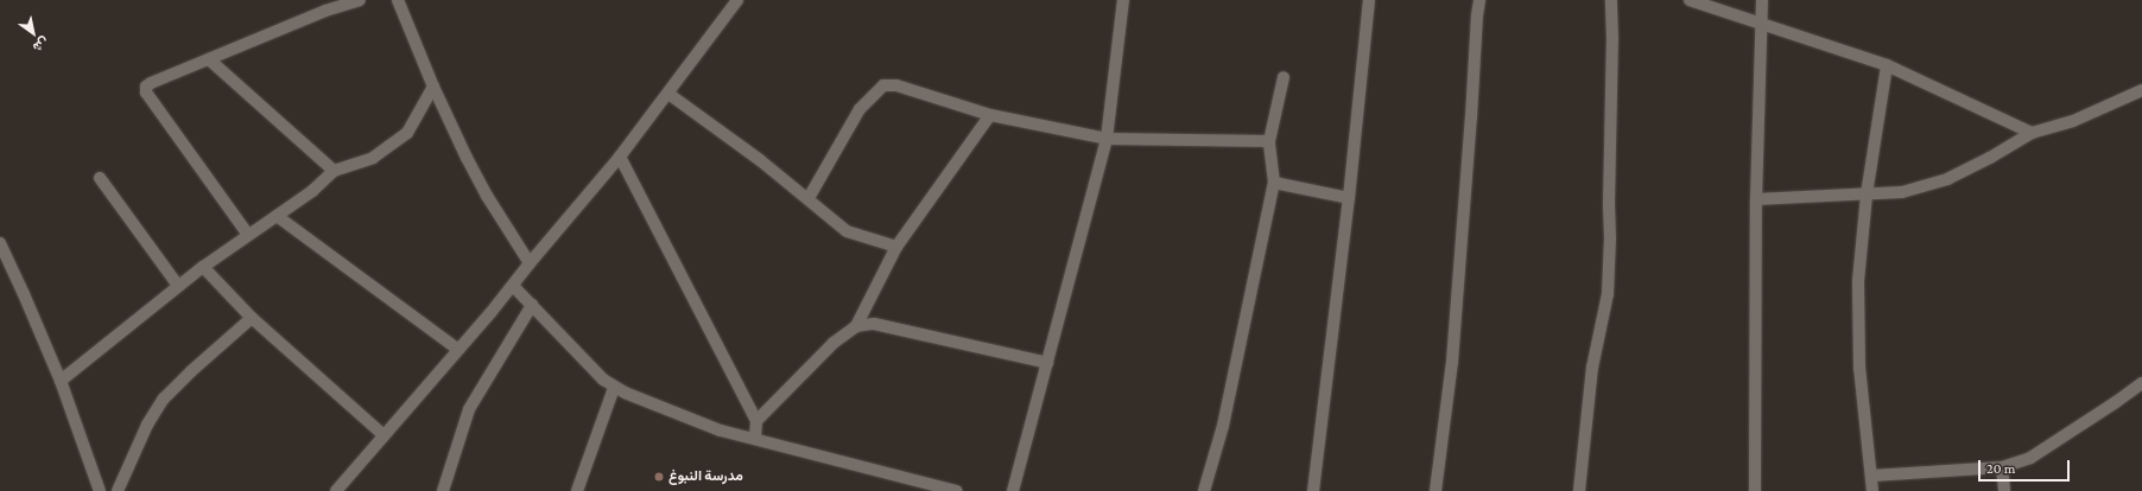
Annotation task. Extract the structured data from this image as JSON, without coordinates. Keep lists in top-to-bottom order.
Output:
{
  "places": ["مدرسة النبوغ"],
  "scale_bar": "20 m",
  "north": "bottom right"
}
